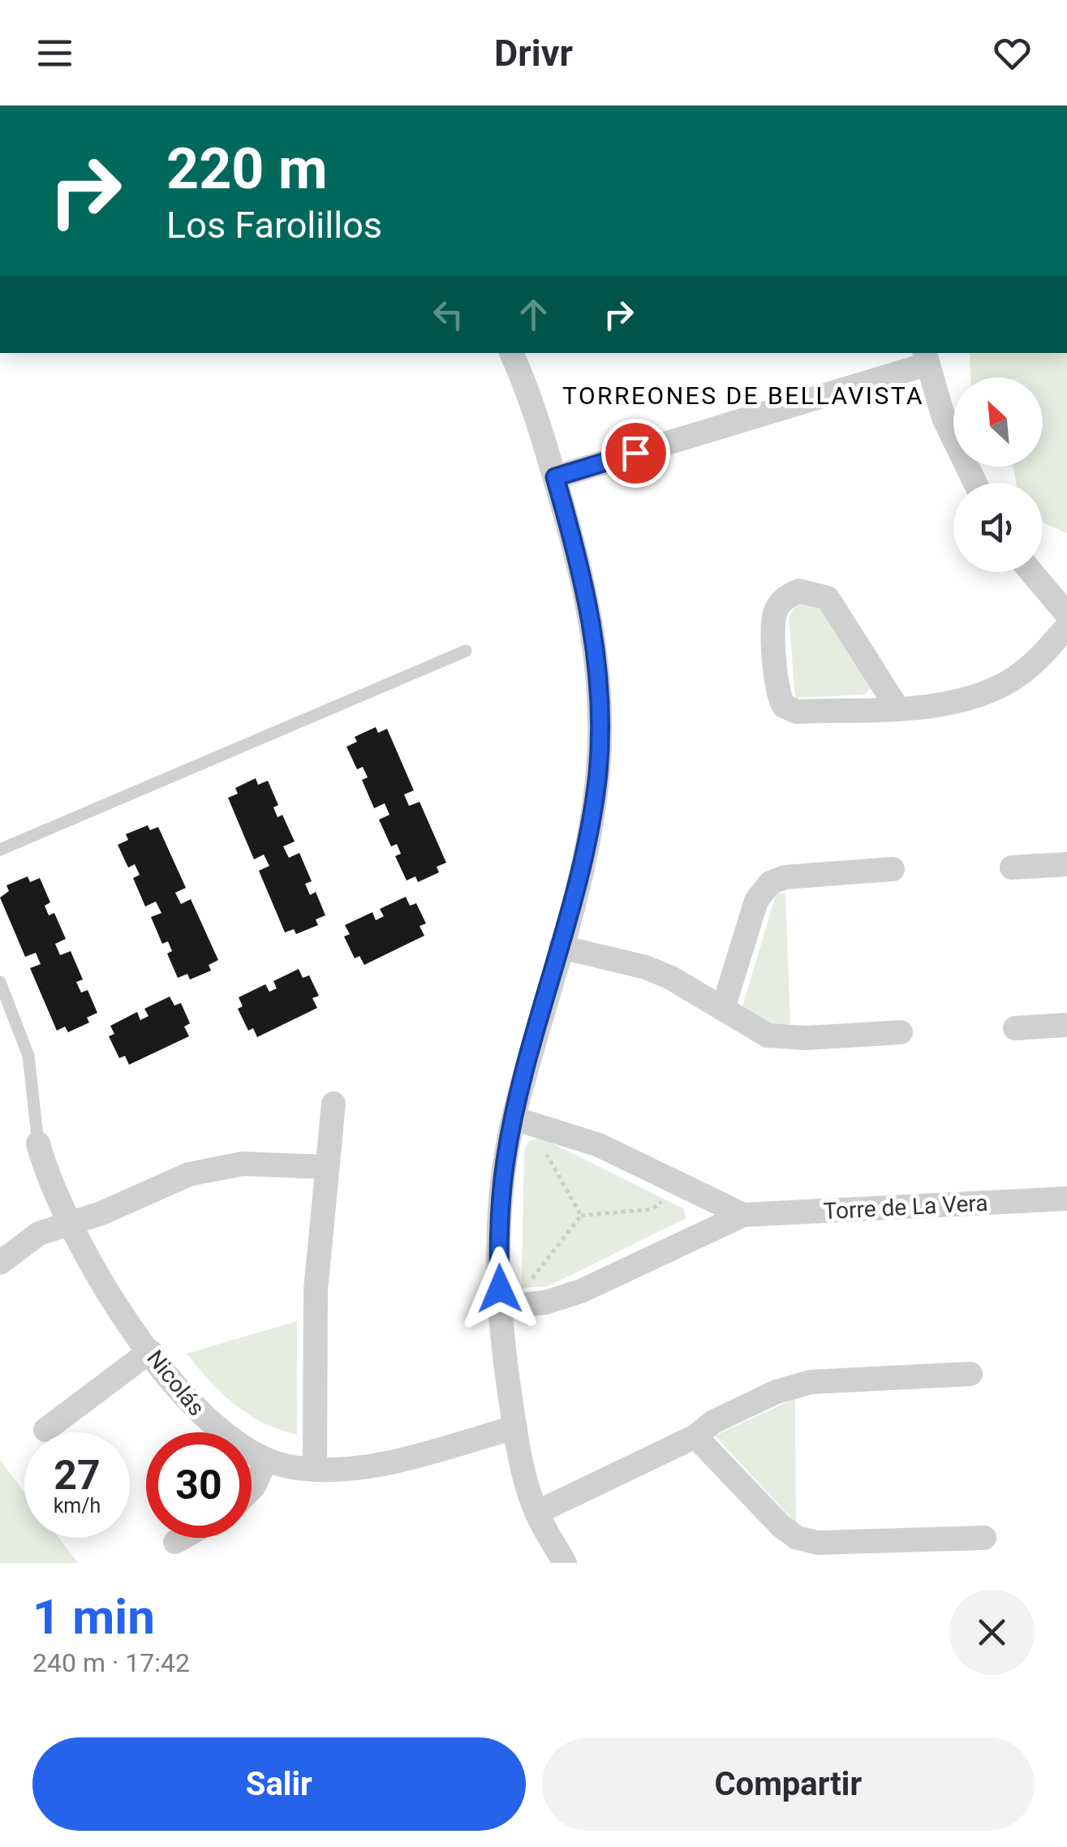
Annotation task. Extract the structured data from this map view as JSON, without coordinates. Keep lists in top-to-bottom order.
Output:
{
  "streets": {
    "street": ["Torre de La Vera", "Nicolás"]
  },
  "districts": ["TORREONES DE BELLAVISTA"],
  "north": "top left",
  "page": {
    "header": "Drivr",
    "turn": ["220 m", "Los Farolillos"],
    "speed": "27 km/h",
    "limit": "30",
    "heading": ["1 min", "240 m · 17:42"],
    "buttons": ["Salir", "Compartir"]
  }
}
